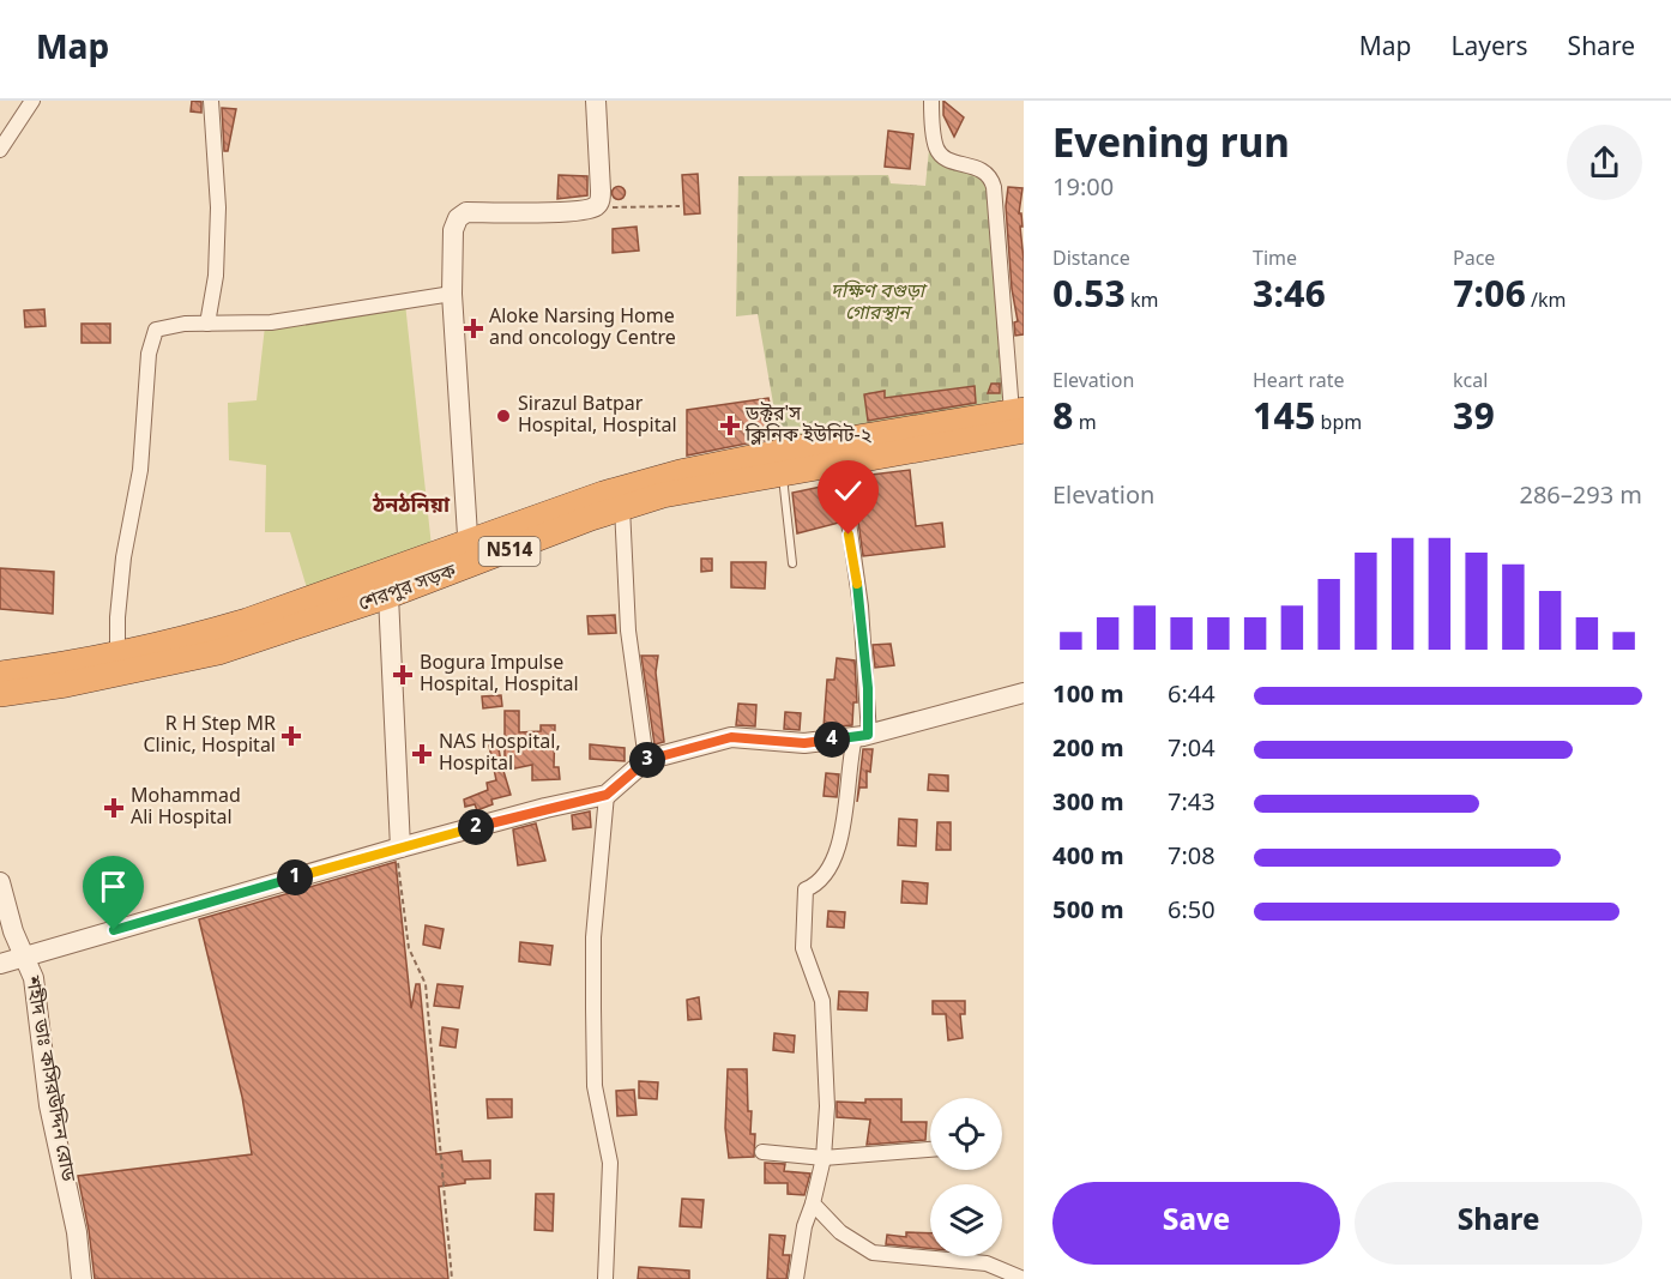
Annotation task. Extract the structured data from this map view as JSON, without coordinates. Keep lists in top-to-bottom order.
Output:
{
  "streets": {
    "highway": ["N514", "শেরপুর সড়ক"],
    "street": ["শহীদ ডাঃ কসিরউদ্দিন রোড"]
  },
  "districts": ["ঠনঠনিয়া"],
  "parks": ["দক্ষিণ বগুড়া গোরস্থান"],
  "places": {
    "health": [
      "Aloke Narsing Home and oncology Centre",
      "ডক্টর'স ক্লিনিক ইউনিট-২",
      "Bogura Impulse Hospital, Hospital",
      "R H Step MR Clinic, Hospital",
      "NAS Hospital, Hospital",
      "Mohammad Ali Hospital"
    ],
    "other": ["Sirazul Batpar Hospital, Hospital"]
  },
  "page": {
    "header": "Map",
    "nav": ["Map", "Layers", "Share"],
    "heading": ["Evening run", "19:00"],
    "stats": [
      ["Distance", "0.53 km"],
      ["Time", "3:46"],
      ["Pace", "7:06 /km"],
      ["Elevation", "8 m"],
      ["Heart rate", "145 bpm"],
      ["kcal", "39"]
    ],
    "chart": ["Elevation", "286–293 m"],
    "list": [
      {
        "name": "100 m",
        "note": "6:44"
      },
      {
        "name": "200 m",
        "note": "7:04"
      },
      {
        "name": "300 m",
        "note": "7:43"
      },
      {
        "name": "400 m",
        "note": "7:08"
      },
      {
        "name": "500 m",
        "note": "6:50"
      }
    ],
    "pins": [
      "4",
      "3",
      "2",
      "1"
    ],
    "buttons": ["Save", "Share"]
  }
}
